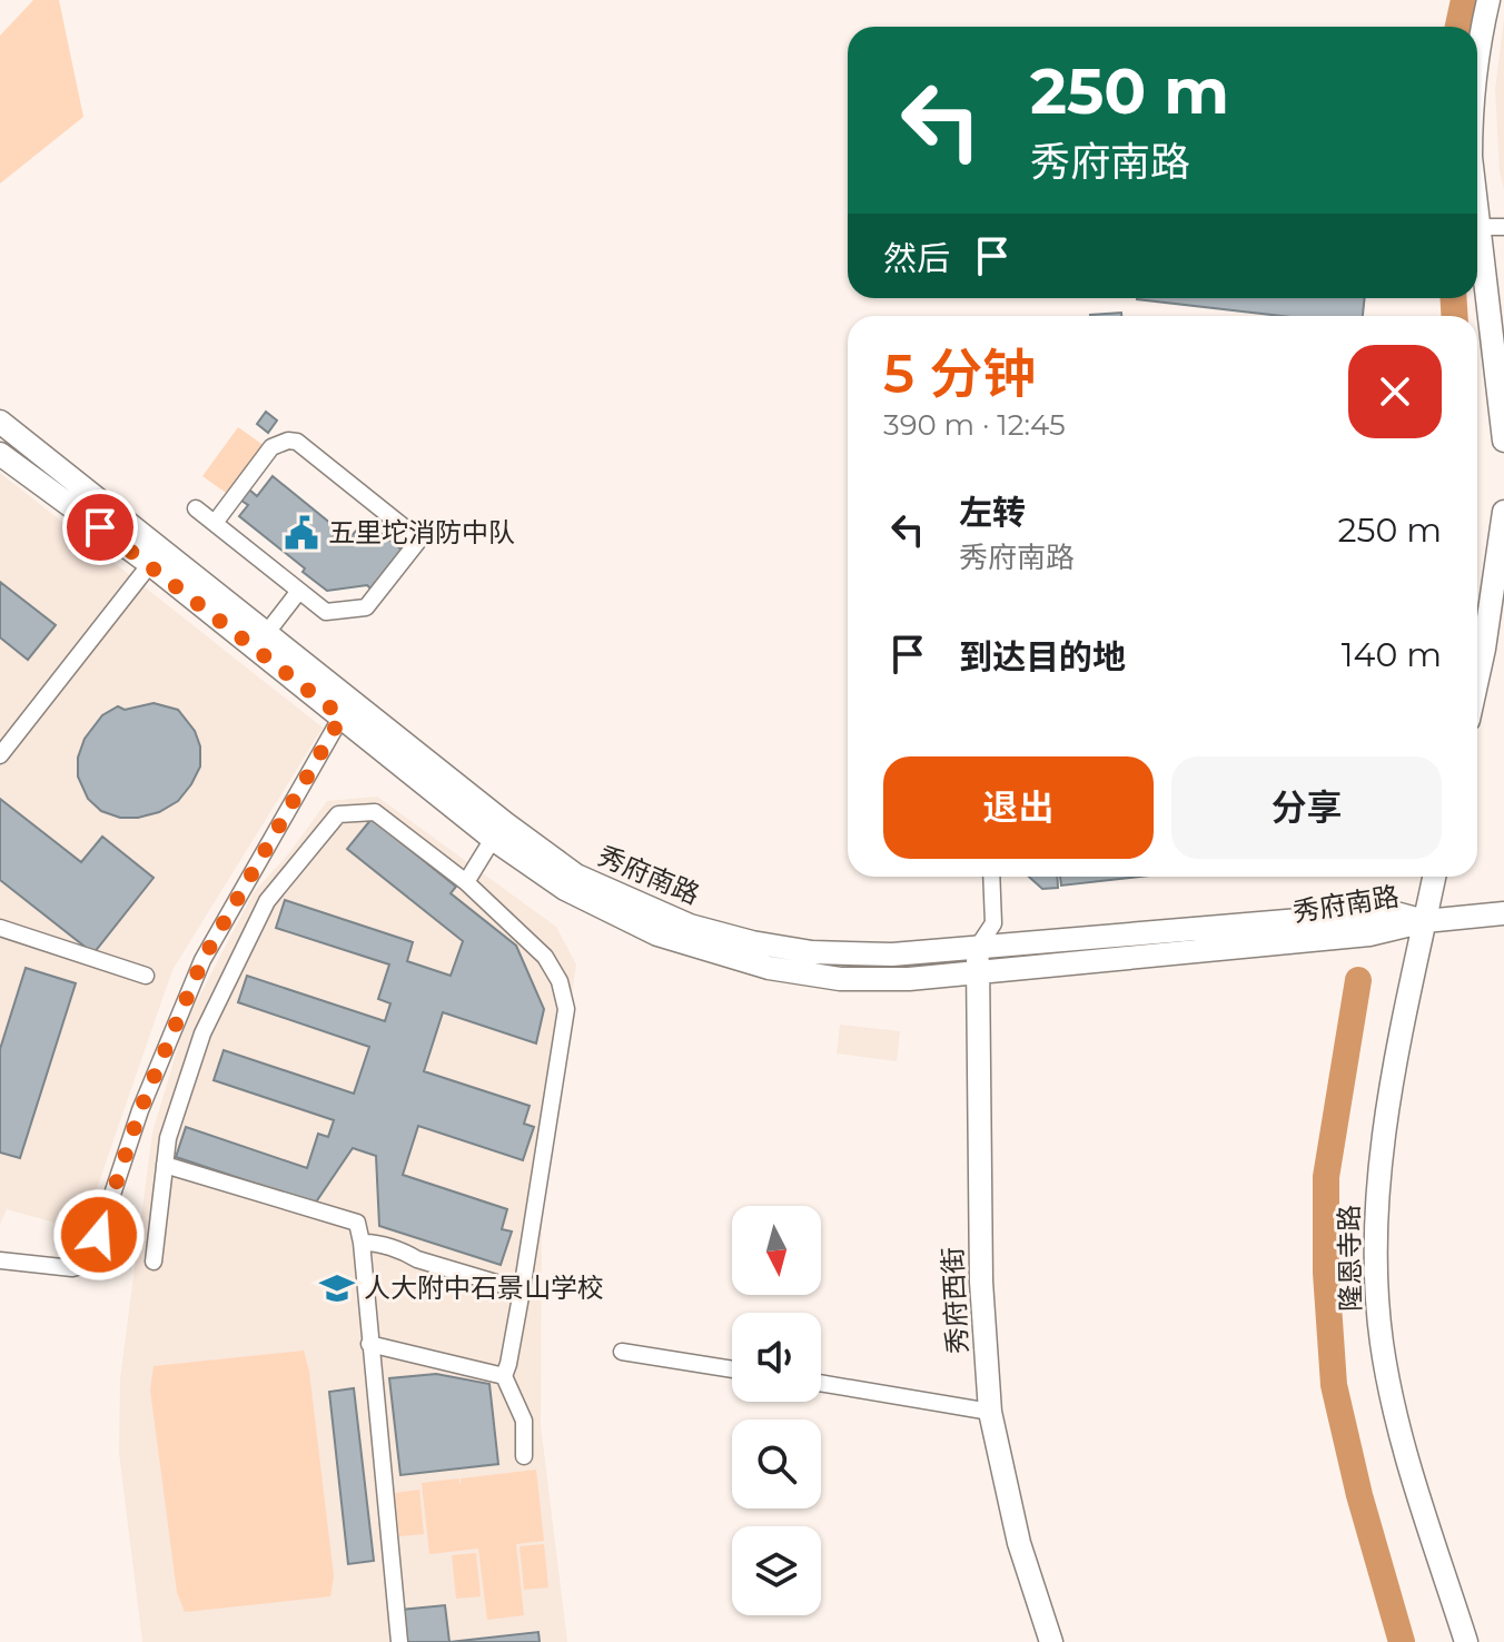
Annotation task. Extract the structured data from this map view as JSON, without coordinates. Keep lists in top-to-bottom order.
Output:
{
  "streets": {
    "street": ["秀府南路", "隆恩寺路", "秀府西街"]
  },
  "crossings": [
    ["秀府南路", "隆恩寺路"],
    ["秀府南路", "秀府西街"]
  ],
  "places": {
    "public building": ["五里坨消防中队"],
    "school or university": ["人大附中石景山学校"]
  },
  "north": "bottom",
  "page": {
    "turn": ["250 m", "秀府南路"],
    "then": "然后",
    "heading": ["5 分钟", "390 m · 12:45"],
    "list": [
      {
        "name": "左转",
        "note": "秀府南路",
        "value": "250 m"
      },
      {
        "name": "到达目的地",
        "value": "140 m"
      }
    ],
    "buttons": ["退出", "分享"]
  }
}
